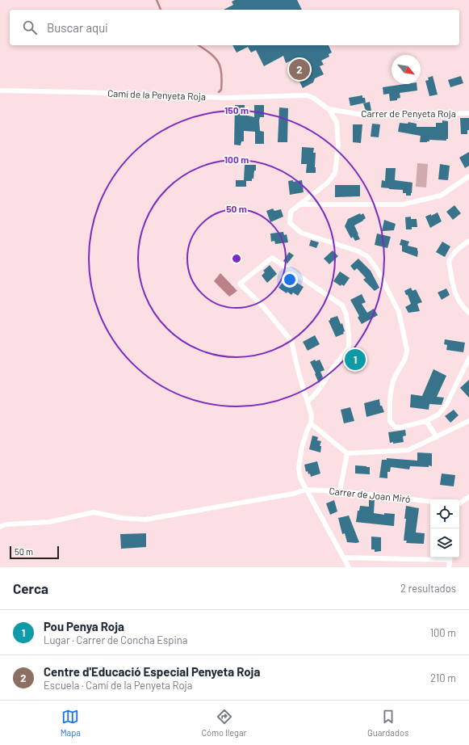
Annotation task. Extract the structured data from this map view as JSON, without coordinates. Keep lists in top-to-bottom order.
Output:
{
  "streets": {
    "street": ["Camí de la Penyeta Roja", "Carrer de Penyeta Roja", "Carrer de Joan Miró"]
  },
  "crossings": [
    ["Camí de la Penyeta Roja", "Carrer de Penyeta Roja"]
  ],
  "scale_bar": "50 m",
  "north": "bottom right",
  "page": {
    "search": "Buscar aquí",
    "pins": ["2", "1"],
    "scale": "50 m",
    "heading": ["Cerca", "2 resultados"],
    "list": [
      {
        "mark": "1",
        "name": "Pou Penya Roja",
        "note": "Lugar · Carrer de Concha Espina",
        "value": "100 m"
      },
      {
        "mark": "2",
        "name": "Centre d'Educació Especial Penyeta Roja",
        "note": "Escuela · Camí de la Penyeta Roja",
        "value": "210 m"
      }
    ],
    "nav": ["Mapa", "Cómo llegar", "Guardados"]
  },
  "rings": ["150 m", "100 m", "50 m"]
}
